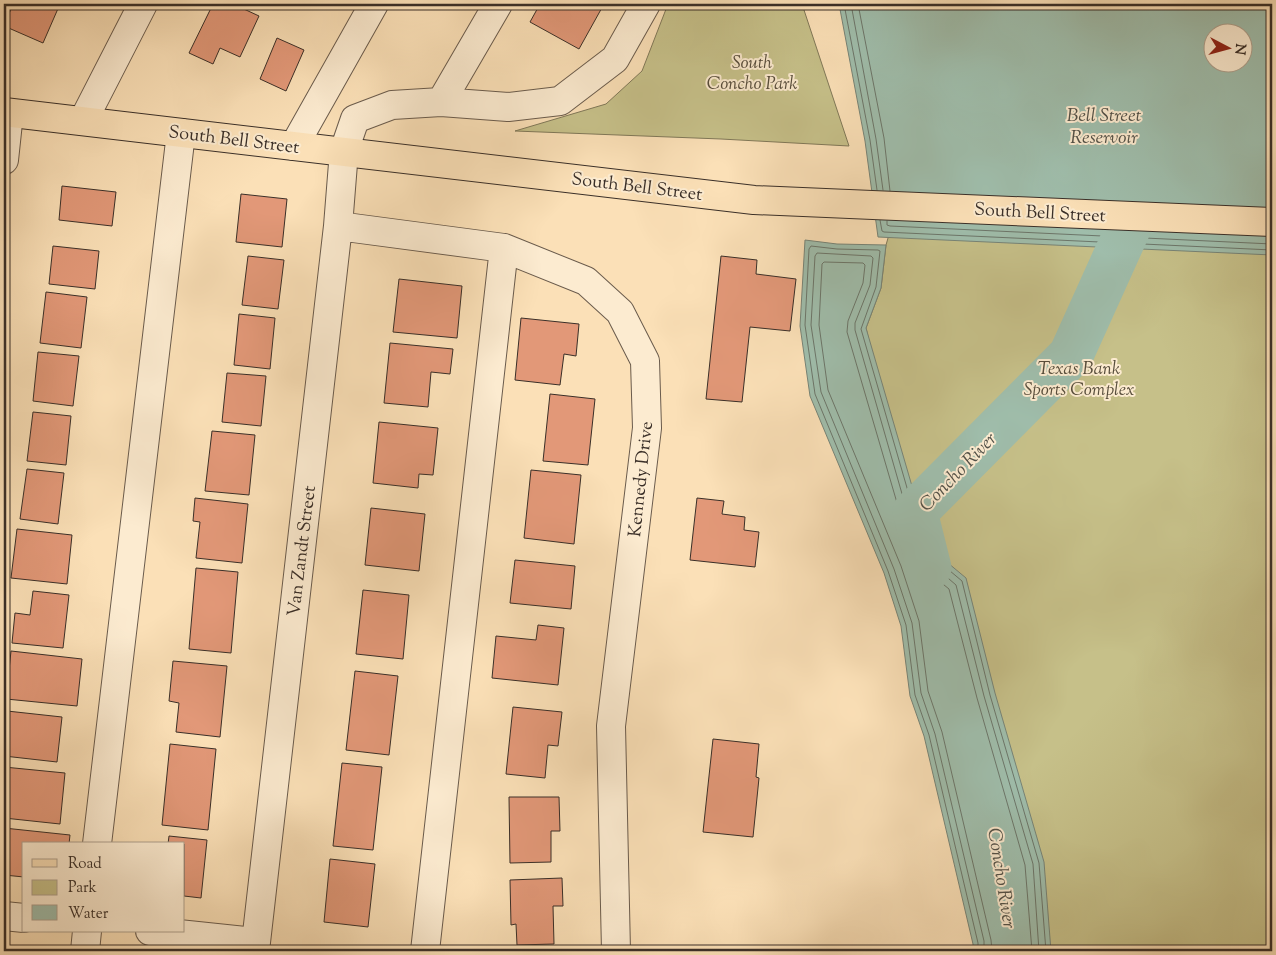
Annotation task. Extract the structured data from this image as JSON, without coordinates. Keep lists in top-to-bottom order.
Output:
{
  "streets": {
    "main road": ["South Bell Street"],
    "street": ["Kennedy Drive", "Van Zandt Street"]
  },
  "crossings": [
    ["South Bell Street", "Van Zandt Street"],
    ["Kennedy Drive", "Van Zandt Street"]
  ],
  "water": ["Bell Street Reservoir", "Concho River"],
  "parks": ["South Concho Park", "Texas Bank Sports Complex"],
  "legend": ["Road", "Park", "Water"],
  "north": "right"
}
